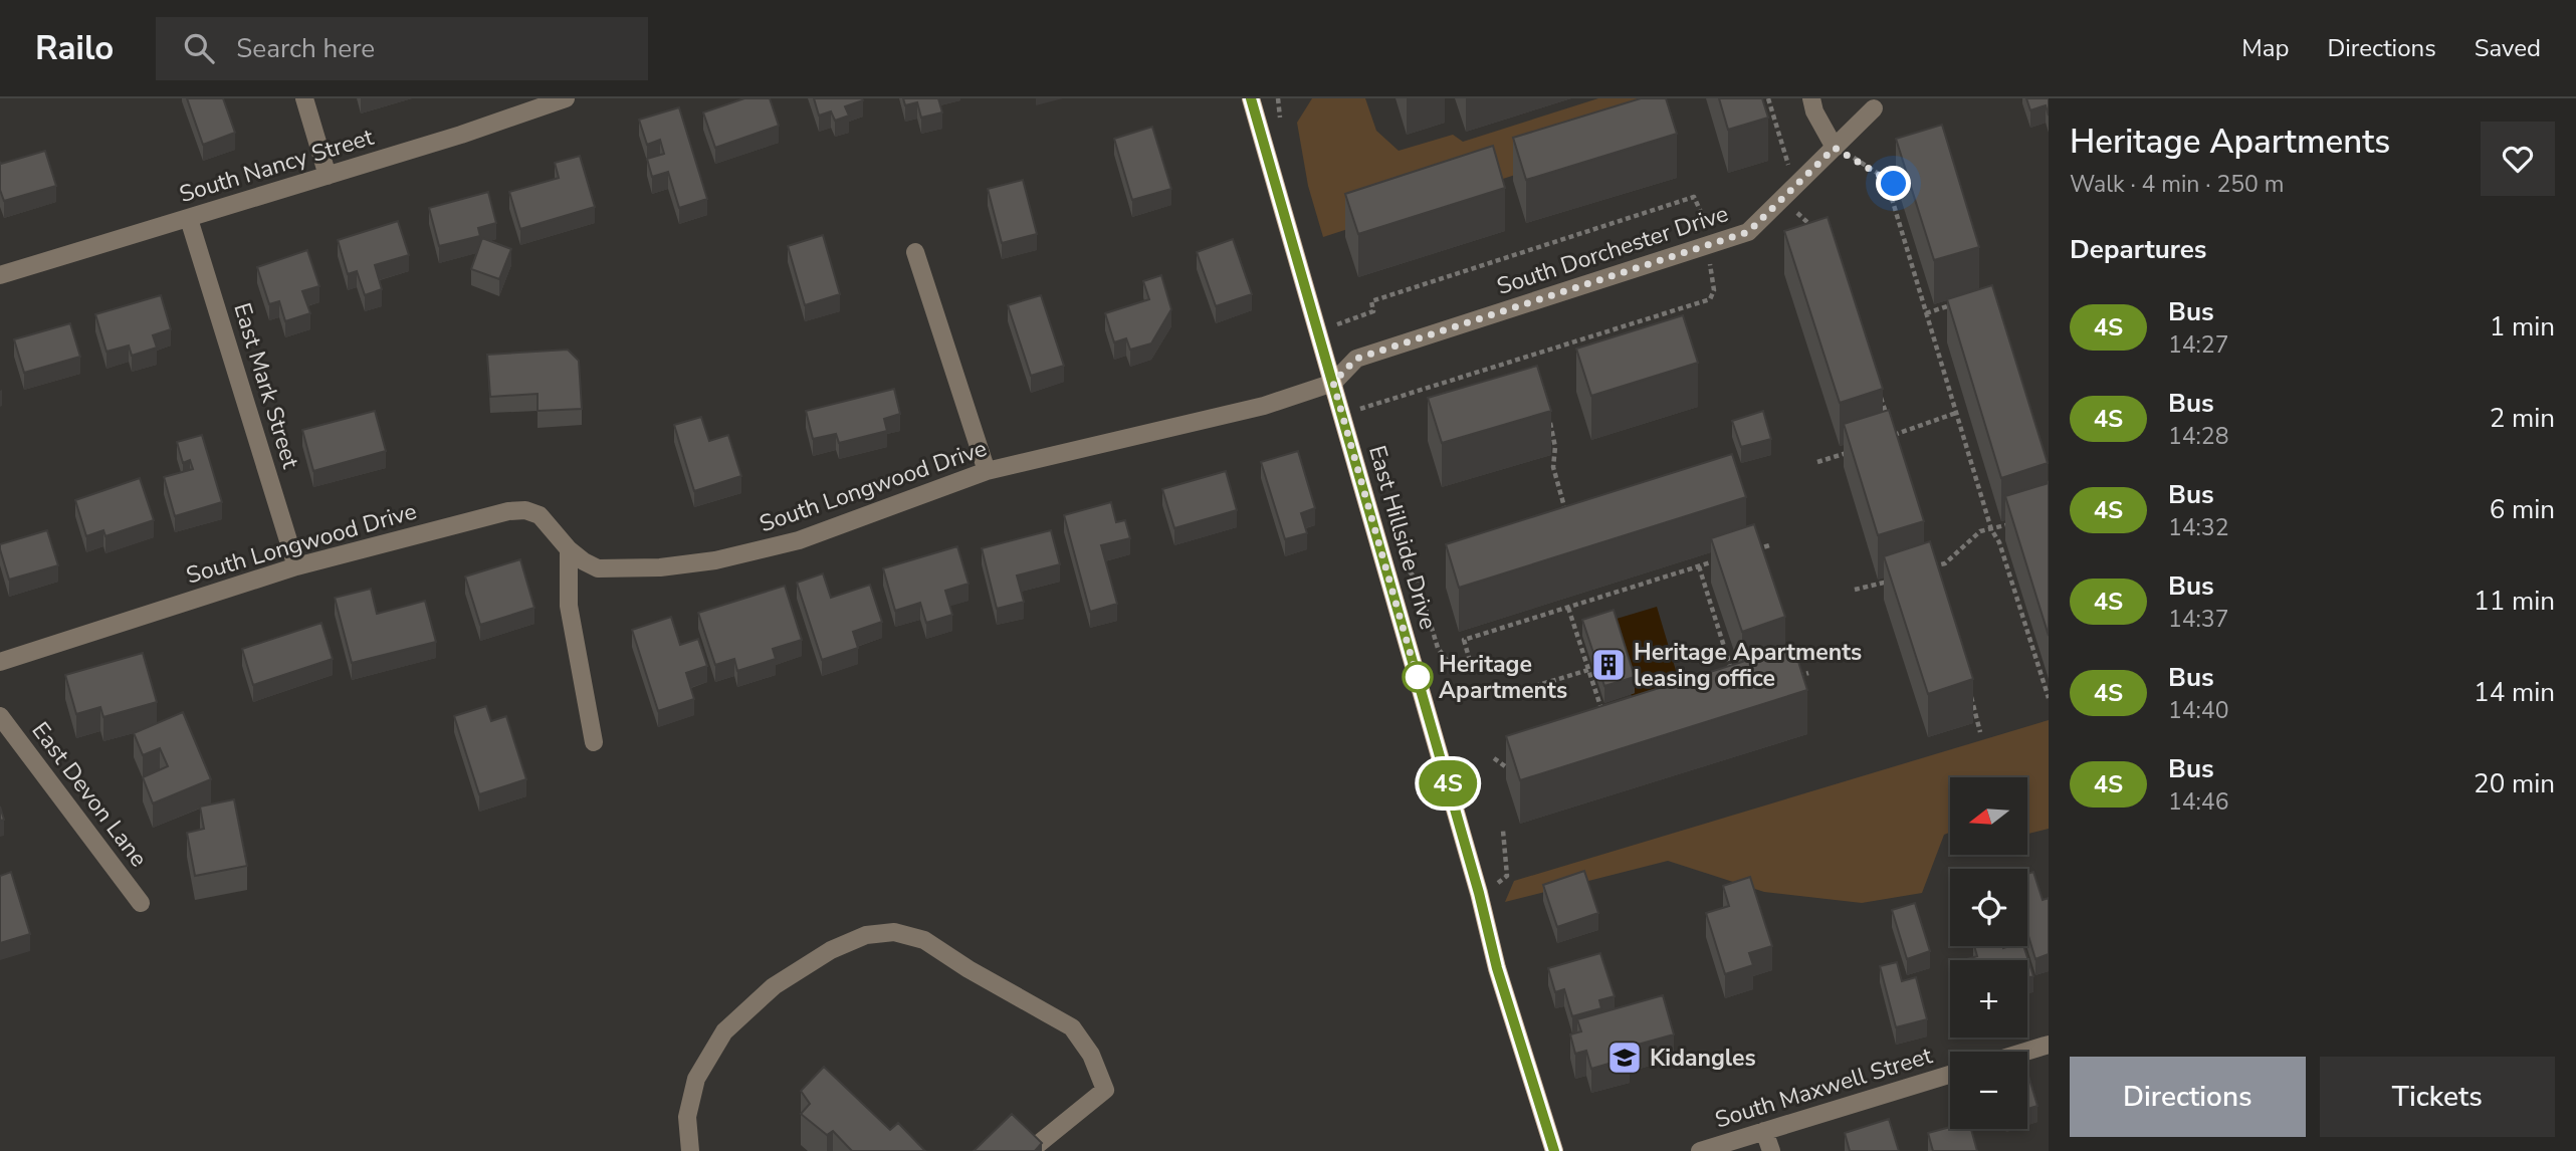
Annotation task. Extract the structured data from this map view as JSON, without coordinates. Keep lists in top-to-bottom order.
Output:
{
  "streets": {
    "main road": ["East Hillside Drive"],
    "street": [
      "South Nancy Street",
      "South Dorchester Drive",
      "East Mark Street",
      "South Longwood Drive",
      "East Devon Lane",
      "South Maxwell Street"
    ]
  },
  "crossings": [
    ["South Nancy Street", "East Mark Street"],
    ["South Dorchester Drive", "South Longwood Drive"],
    ["South Dorchester Drive", "East Hillside Drive"],
    ["East Mark Street", "South Longwood Drive"],
    ["South Longwood Drive", "East Hillside Drive"]
  ],
  "places": {
    "building": ["Heritage Apartments leasing office"],
    "other": ["Heritage Apartments"],
    "school or university": ["Kidangles"]
  },
  "lines": ["bus line 4S"],
  "north": "left",
  "page": {
    "header": "Railo",
    "search": "Search here",
    "nav": ["Map", "Directions", "Saved"],
    "on_map": "4S",
    "heading": [
      ["Heritage Apartments", "Walk · 4 min · 250 m"],
      "Departures"
    ],
    "list": [
      {
        "mark": "4S",
        "name": "Bus",
        "note": "14:27",
        "value": "1 min"
      },
      {
        "mark": "4S",
        "name": "Bus",
        "note": "14:28",
        "value": "2 min"
      },
      {
        "mark": "4S",
        "name": "Bus",
        "note": "14:32",
        "value": "6 min"
      },
      {
        "mark": "4S",
        "name": "Bus",
        "note": "14:37",
        "value": "11 min"
      },
      {
        "mark": "4S",
        "name": "Bus",
        "note": "14:40",
        "value": "14 min"
      },
      {
        "mark": "4S",
        "name": "Bus",
        "note": "14:46",
        "value": "20 min"
      }
    ],
    "map_buttons": ["+", "−"],
    "buttons": ["Directions", "Tickets"]
  }
}
